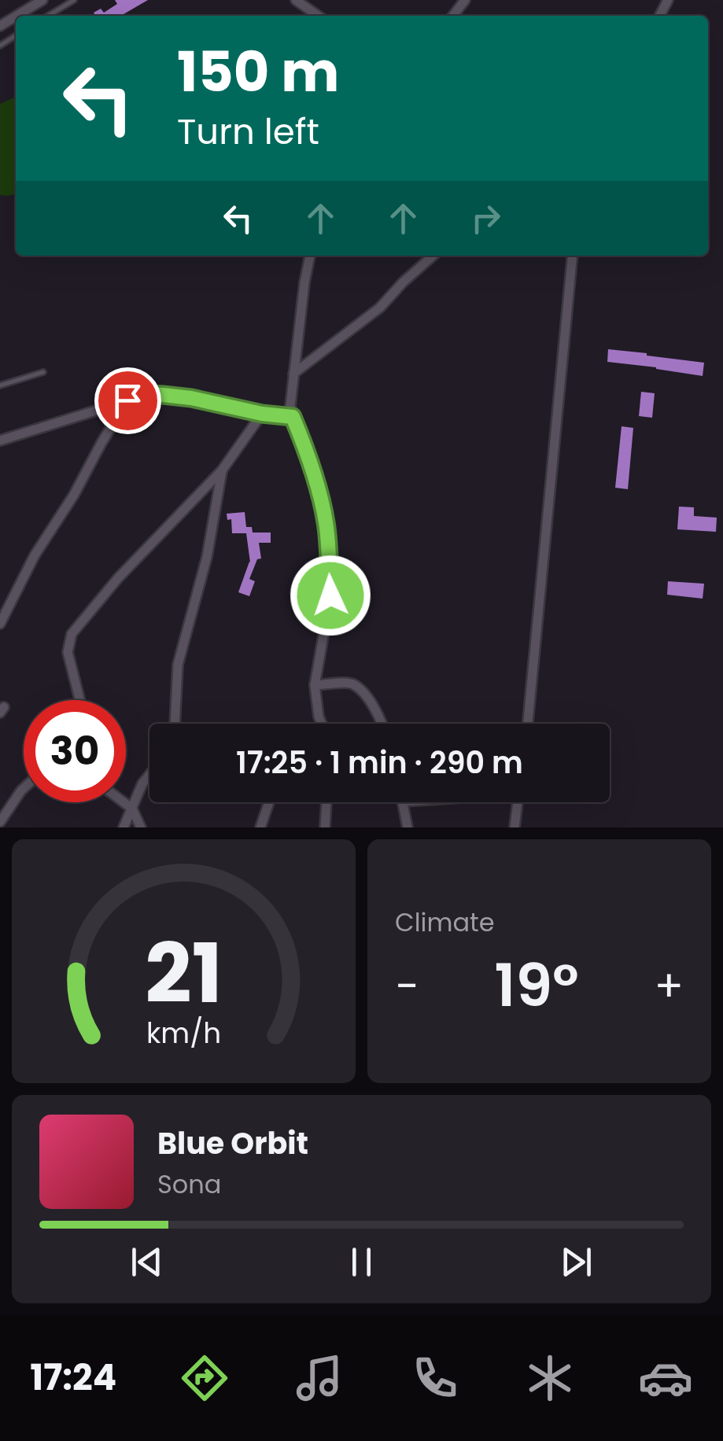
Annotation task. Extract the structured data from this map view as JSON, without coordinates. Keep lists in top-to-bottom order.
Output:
{
  "page": {
    "turn": ["150 m", "Turn left"],
    "limit": "30",
    "trip": "17:25 · 1 min · 290 m",
    "tile": "Climate",
    "heat": ["−", "19°", "+"],
    "song": ["Blue Orbit", "Sona"],
    "tabs": "17:24",
    "gauge": ["21", "km/h"]
  }
}
